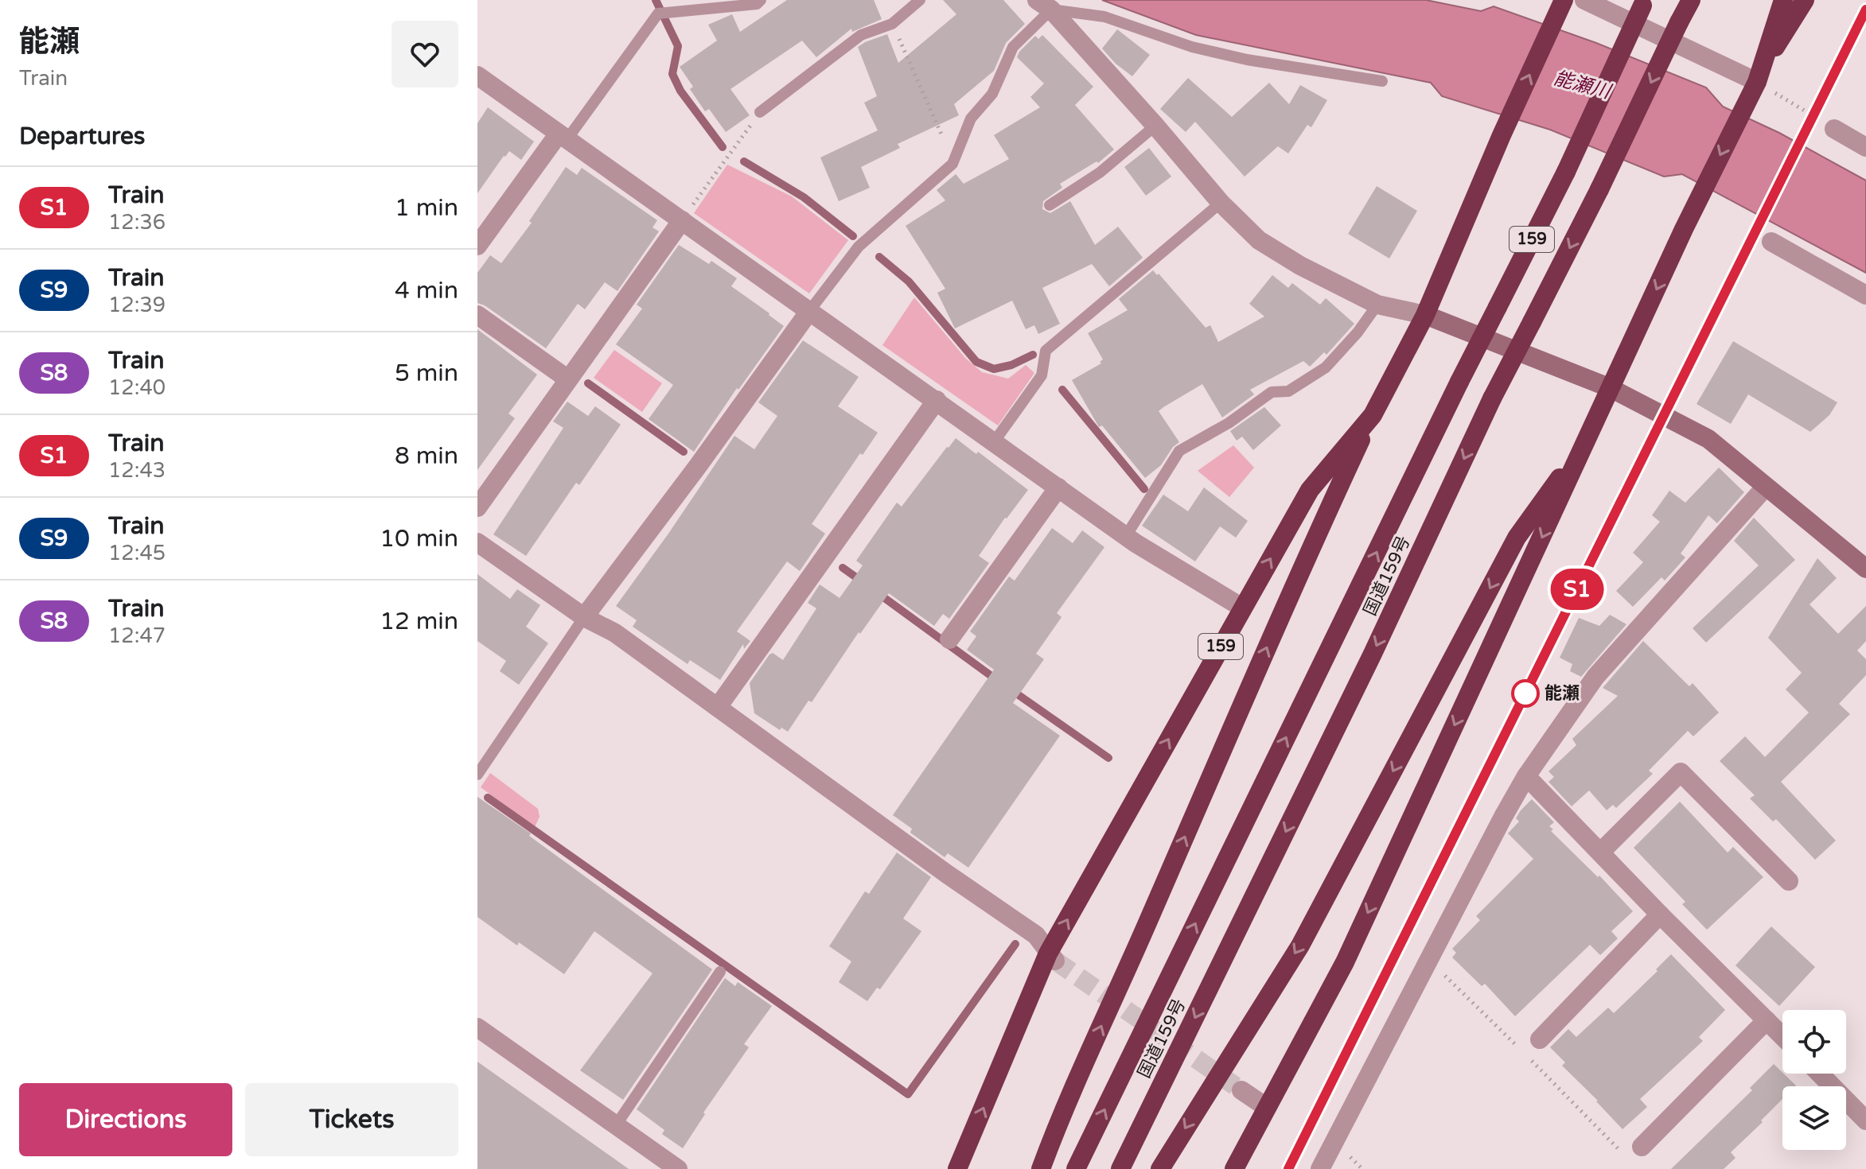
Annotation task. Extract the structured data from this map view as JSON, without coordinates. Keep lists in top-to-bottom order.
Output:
{
  "streets": {
    "highway": ["159", "国道159号"]
  },
  "water": ["能瀬川"],
  "places": ["能瀬"],
  "page": {
    "heading": [
      ["能瀬", "Train"],
      "Departures"
    ],
    "on_map": "S1",
    "list": [
      {
        "mark": "S1",
        "name": "Train",
        "note": "12:36",
        "value": "1 min"
      },
      {
        "mark": "S9",
        "name": "Train",
        "note": "12:39",
        "value": "4 min"
      },
      {
        "mark": "S8",
        "name": "Train",
        "note": "12:40",
        "value": "5 min"
      },
      {
        "mark": "S1",
        "name": "Train",
        "note": "12:43",
        "value": "8 min"
      },
      {
        "mark": "S9",
        "name": "Train",
        "note": "12:45",
        "value": "10 min"
      },
      {
        "mark": "S8",
        "name": "Train",
        "note": "12:47",
        "value": "12 min"
      }
    ],
    "buttons": ["Directions", "Tickets"]
  }
}
